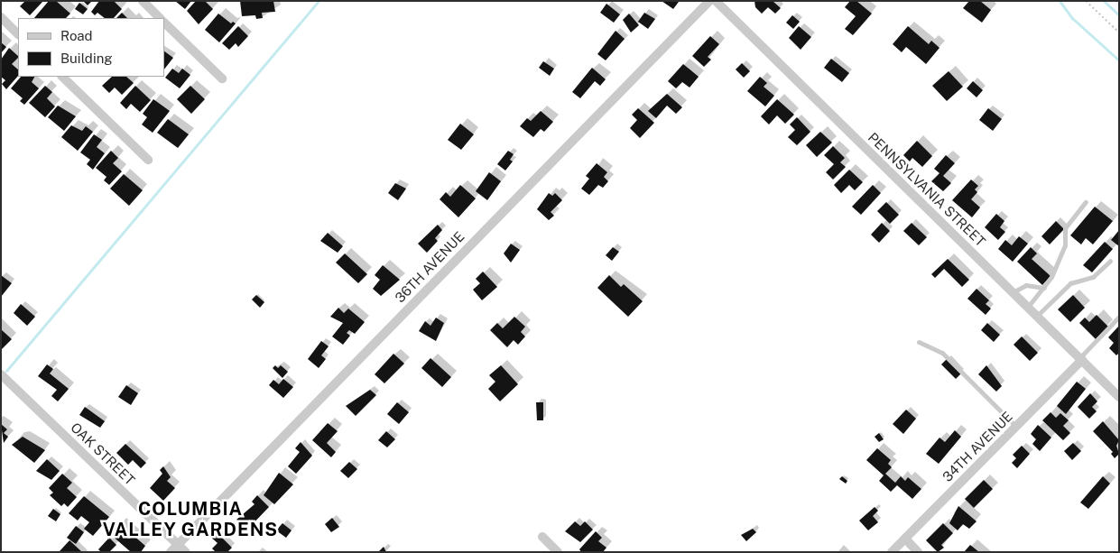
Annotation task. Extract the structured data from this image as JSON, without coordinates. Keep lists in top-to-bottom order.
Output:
{
  "streets": {
    "street": [
      "PENNSYLVANIA STREET",
      "36TH AVENUE",
      "34TH AVENUE",
      "OAK STREET"
    ]
  },
  "crossings": [
    ["PENNSYLVANIA STREET", "34TH AVENUE"],
    ["36TH AVENUE", "OAK STREET"]
  ],
  "districts": ["COLUMBIA VALLEY GARDENS"],
  "legend": ["Road", "Building"]
}
